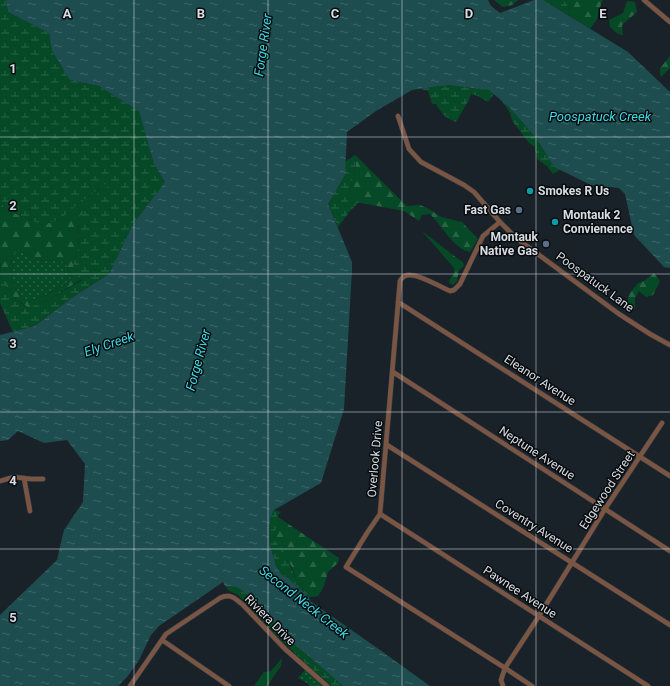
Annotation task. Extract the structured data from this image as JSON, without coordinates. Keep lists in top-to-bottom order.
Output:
{
  "streets": {
    "street": [
      "Poospatuck Lane",
      "Eleanor Avenue",
      "Neptune Avenue",
      "Overlook Drive",
      "Edgewood Street",
      "Coventry Avenue",
      "Pawnee Avenue",
      "Riviera Drive"
    ]
  },
  "crossings": [
    ["Poospatuck Lane", "Overlook Drive"],
    ["Eleanor Avenue", "Overlook Drive"],
    ["Eleanor Avenue", "Edgewood Street"],
    ["Neptune Avenue", "Overlook Drive"],
    ["Neptune Avenue", "Edgewood Street"],
    ["Overlook Drive", "Edgewood Street"],
    ["Overlook Drive", "Coventry Avenue"],
    ["Overlook Drive", "Pawnee Avenue"],
    ["Edgewood Street", "Coventry Avenue"],
    ["Edgewood Street", "Pawnee Avenue"]
  ],
  "water": [
    "Forge River",
    "Poospatuck Creek",
    "Ely Creek",
    "Second Neck Creek"
  ],
  "places": [
    "Smokes R Us",
    "Fast Gas",
    "Montauk 2 Convienence",
    "Montauk Native Gas"
  ],
  "grid": {
    "columns": [
      "A",
      "B",
      "C",
      "D",
      "E"
    ],
    "rows": [
      "1",
      "2",
      "3",
      "4",
      "5"
    ]
  }
}
